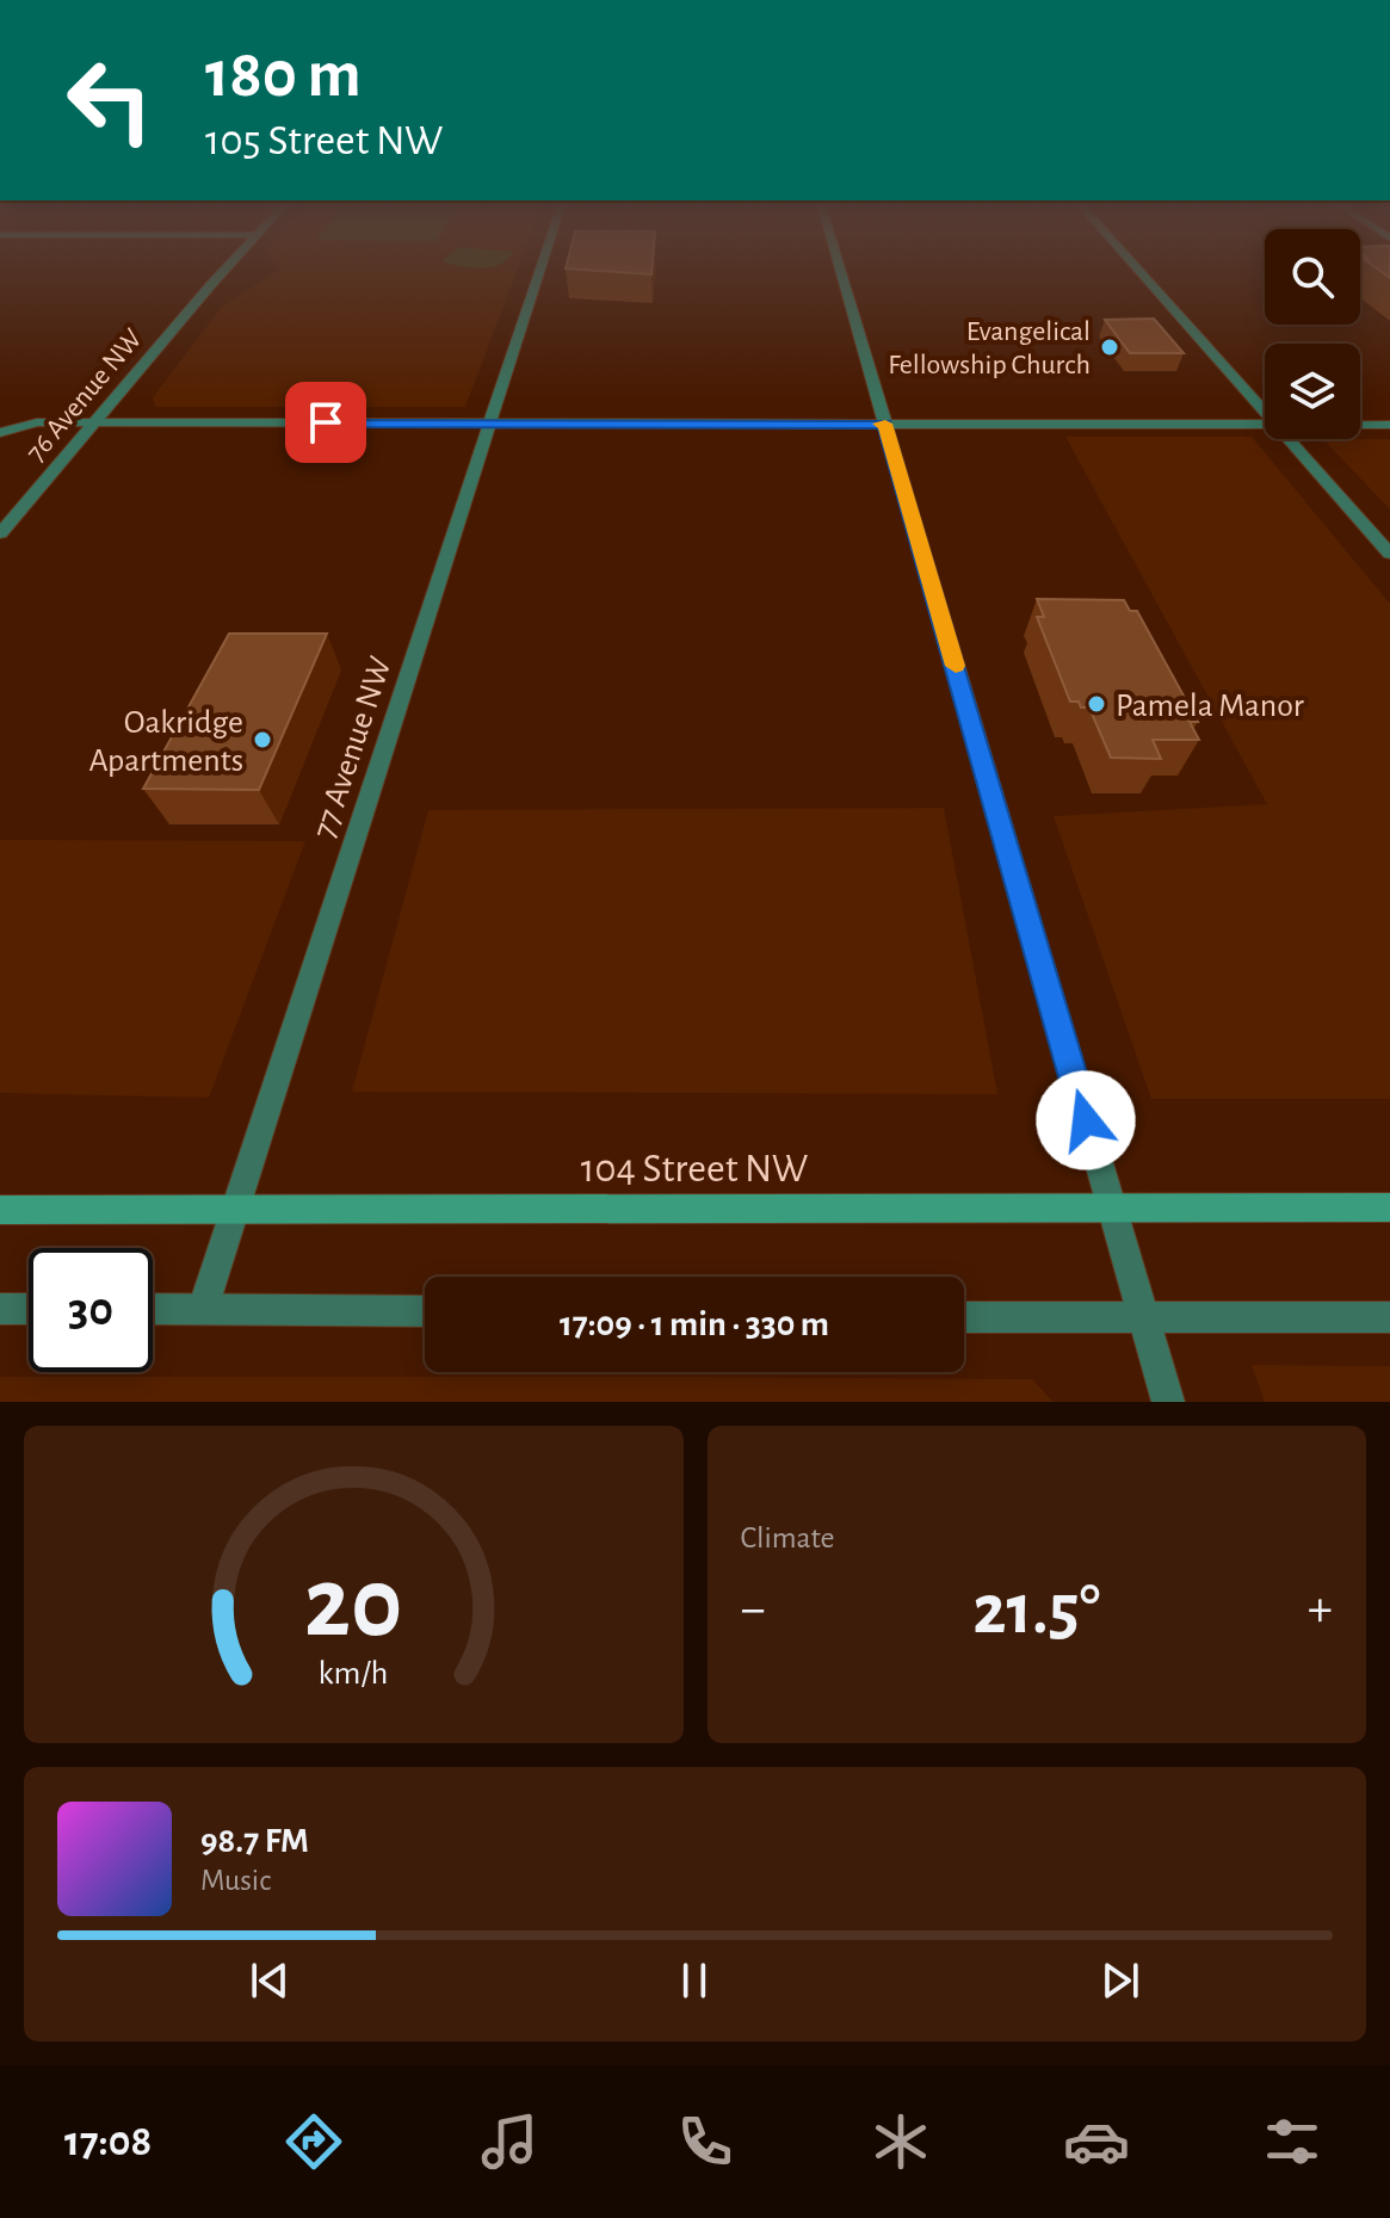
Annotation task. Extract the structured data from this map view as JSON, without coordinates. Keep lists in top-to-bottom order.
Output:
{
  "streets": {
    "main road": ["104 Street NW"],
    "street": ["76 Avenue NW", "77 Avenue NW"]
  },
  "crossings": [
    ["77 Avenue NW", "104 Street NW"]
  ],
  "places": ["Evangelical Fellowship Church", "Pamela Manor", "Oakridge Apartments"],
  "page": {
    "turn": ["180 m", "105 Street NW"],
    "limit": "30",
    "trip": "17:09 · 1 min · 330 m",
    "tile": "Climate",
    "heat": ["−", "21.5°", "+"],
    "song": ["98.7 FM", "Music"],
    "tabs": "17:08",
    "gauge": ["20", "km/h"]
  }
}
